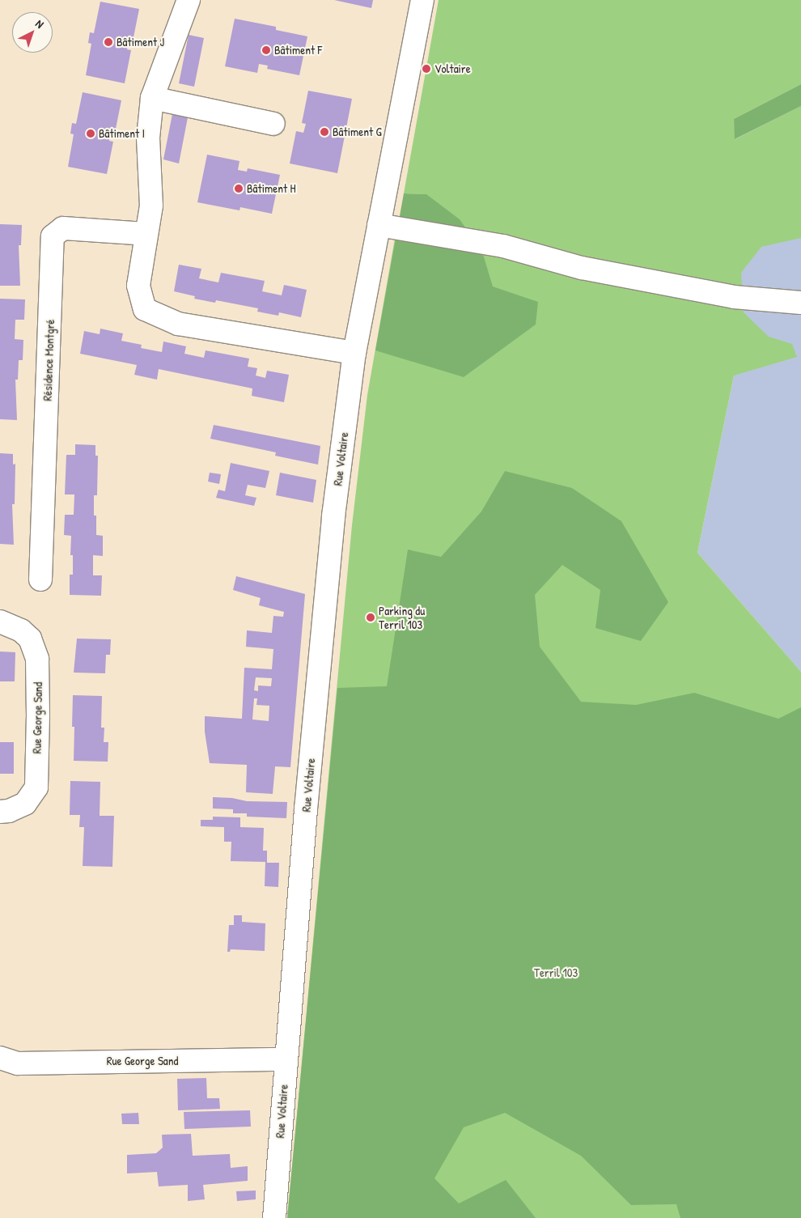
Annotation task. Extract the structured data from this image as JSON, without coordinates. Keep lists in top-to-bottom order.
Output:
{
  "streets": {
    "street": ["Résidence Montgré", "Rue Voltaire", "Rue George Sand"]
  },
  "crossings": [
    ["Rue Voltaire", "Rue George Sand"]
  ],
  "parks": ["Terril 103"],
  "places": [
    "Bâtiment J",
    "Bâtiment F",
    "Voltaire",
    "Bâtiment G",
    "Bâtiment I",
    "Bâtiment H",
    "Parking du Terril 103"
  ],
  "north": "top right"
}
